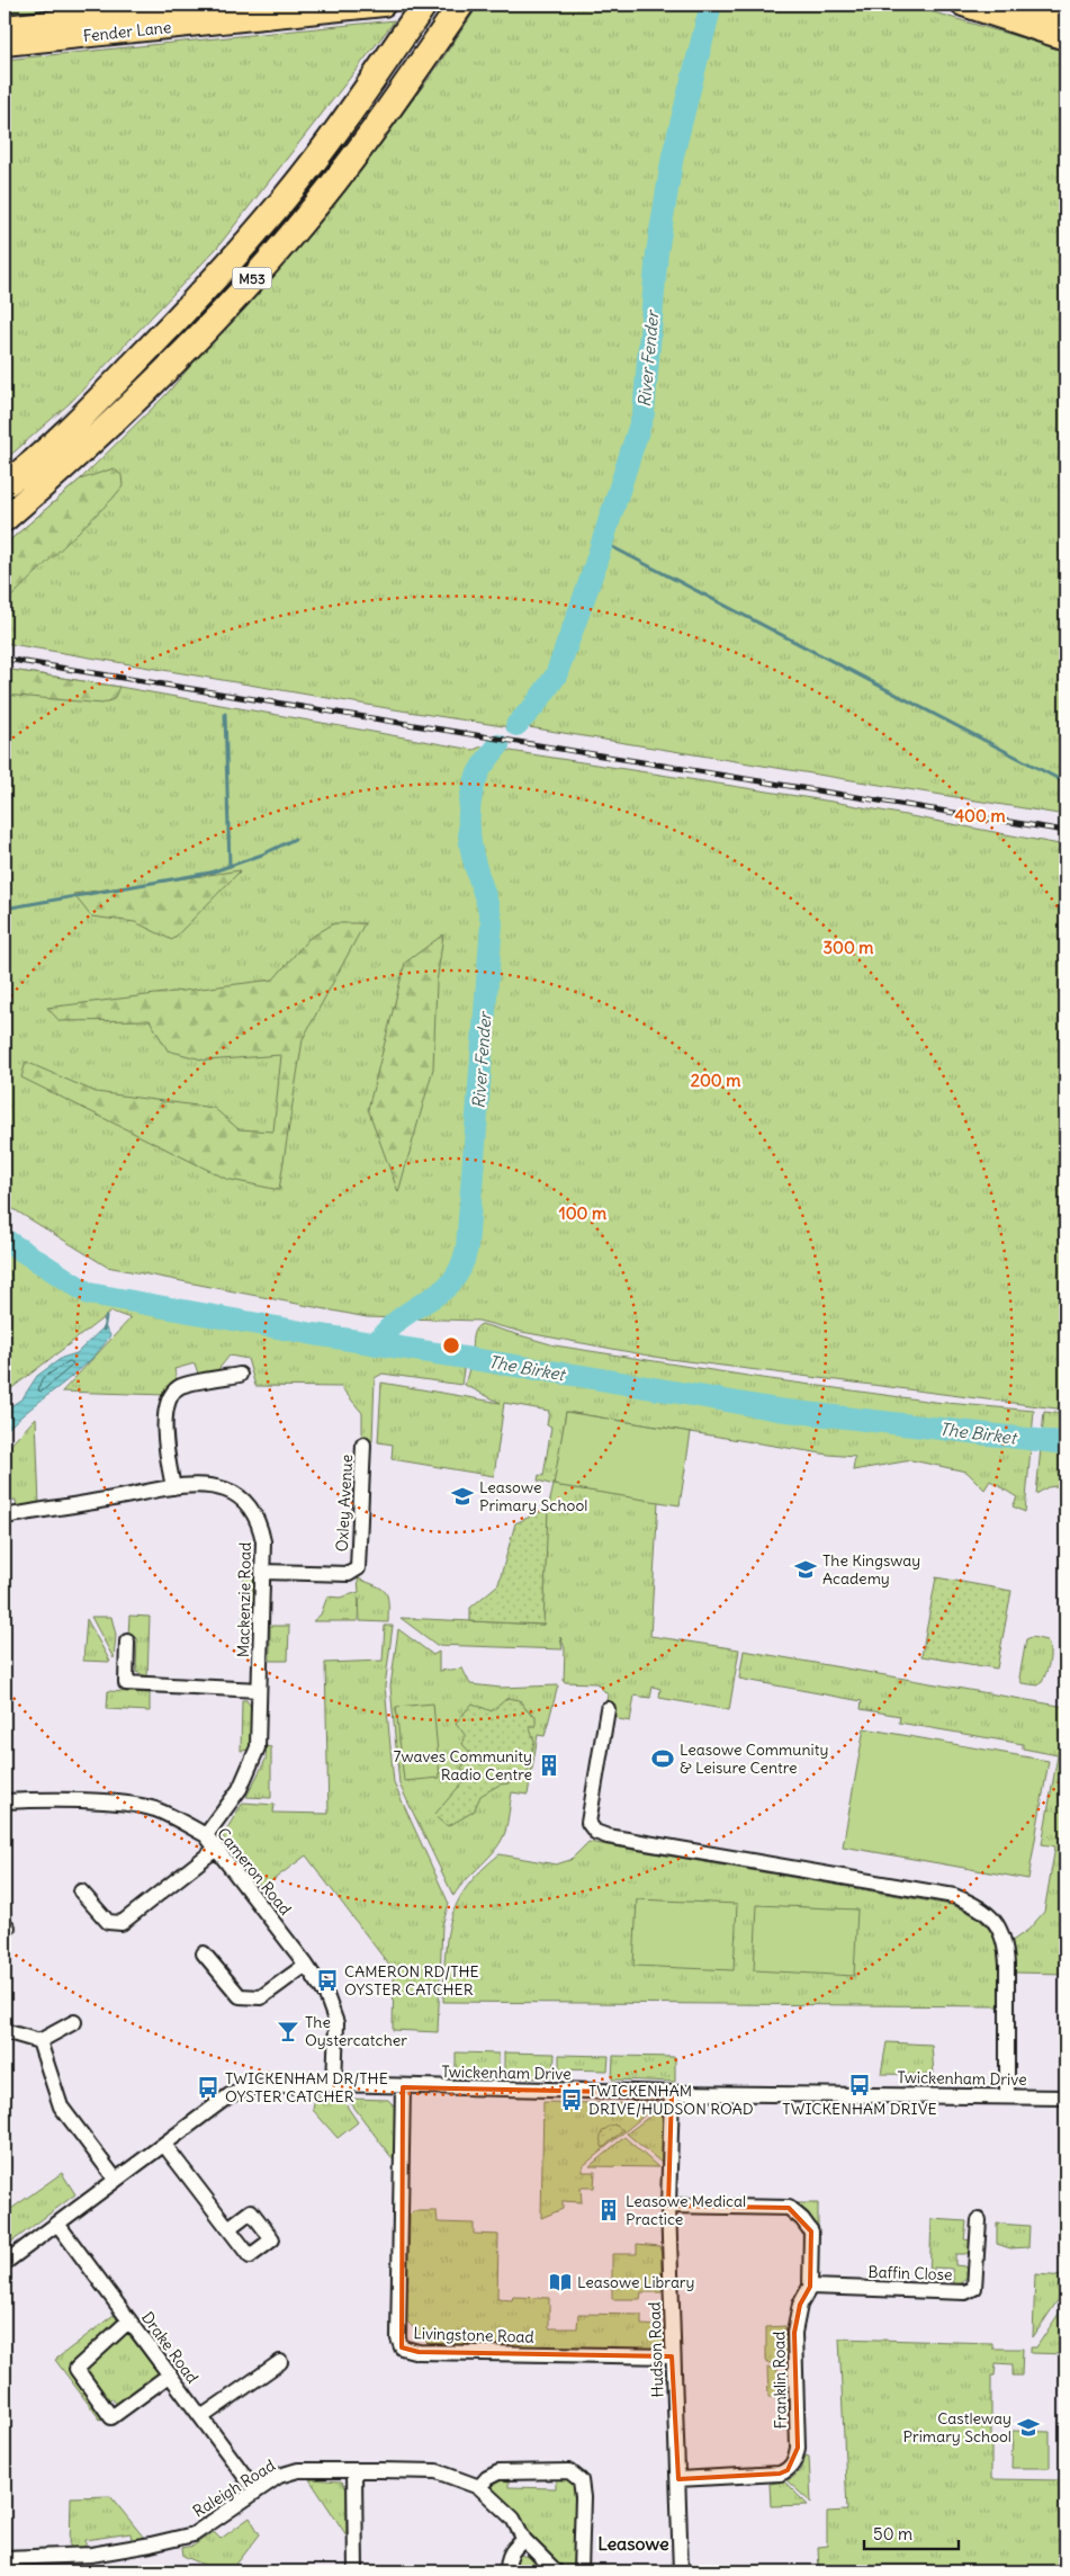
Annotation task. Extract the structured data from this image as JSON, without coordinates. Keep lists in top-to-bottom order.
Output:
{
  "streets": {
    "highway": ["M53"],
    "main road": ["Fender Lane"],
    "street": [
      "Oxley Avenue",
      "Mackenzie Road",
      "Cameron Road",
      "Twickenham Drive",
      "Baffin Close",
      "Livingstone Road",
      "Drake Road",
      "Hudson Road",
      "Franklin Road",
      "Raleigh Road"
    ]
  },
  "crossings": [
    ["Oxley Avenue", "Mackenzie Road"],
    ["Mackenzie Road", "Cameron Road"],
    ["Cameron Road", "Twickenham Drive"],
    ["Twickenham Drive", "Livingstone Road"],
    ["Twickenham Drive", "Drake Road"],
    ["Twickenham Drive", "Hudson Road"],
    ["Baffin Close", "Franklin Road"],
    ["Livingstone Road", "Hudson Road"],
    ["Drake Road", "Raleigh Road"],
    ["Hudson Road", "Franklin Road"]
  ],
  "districts": ["Leasowe"],
  "water": ["River Fender", "The Birket"],
  "places": {
    "school or university": ["Leasowe Primary School", "The Kingsway Academy", "Castleway Primary School"],
    "sports": ["Leasowe Community & Leisure Centre"],
    "building": ["7waves Community Radio Centre", "Leasowe Medical Practice"],
    "bus stop": [
      "CAMERON RD/THE OYSTER CATCHER",
      "TWICKENHAM DRIVE",
      "TWICKENHAM DR/THE OYSTER CATCHER",
      "TWICKENHAM DRIVE/HUDSON ROAD"
    ],
    "bar": ["The Oystercatcher"],
    "library": ["Leasowe Library"]
  },
  "scale_bar": "50 m",
  "rings": [
    "400 m",
    "300 m",
    "200 m",
    "100 m"
  ]
}
